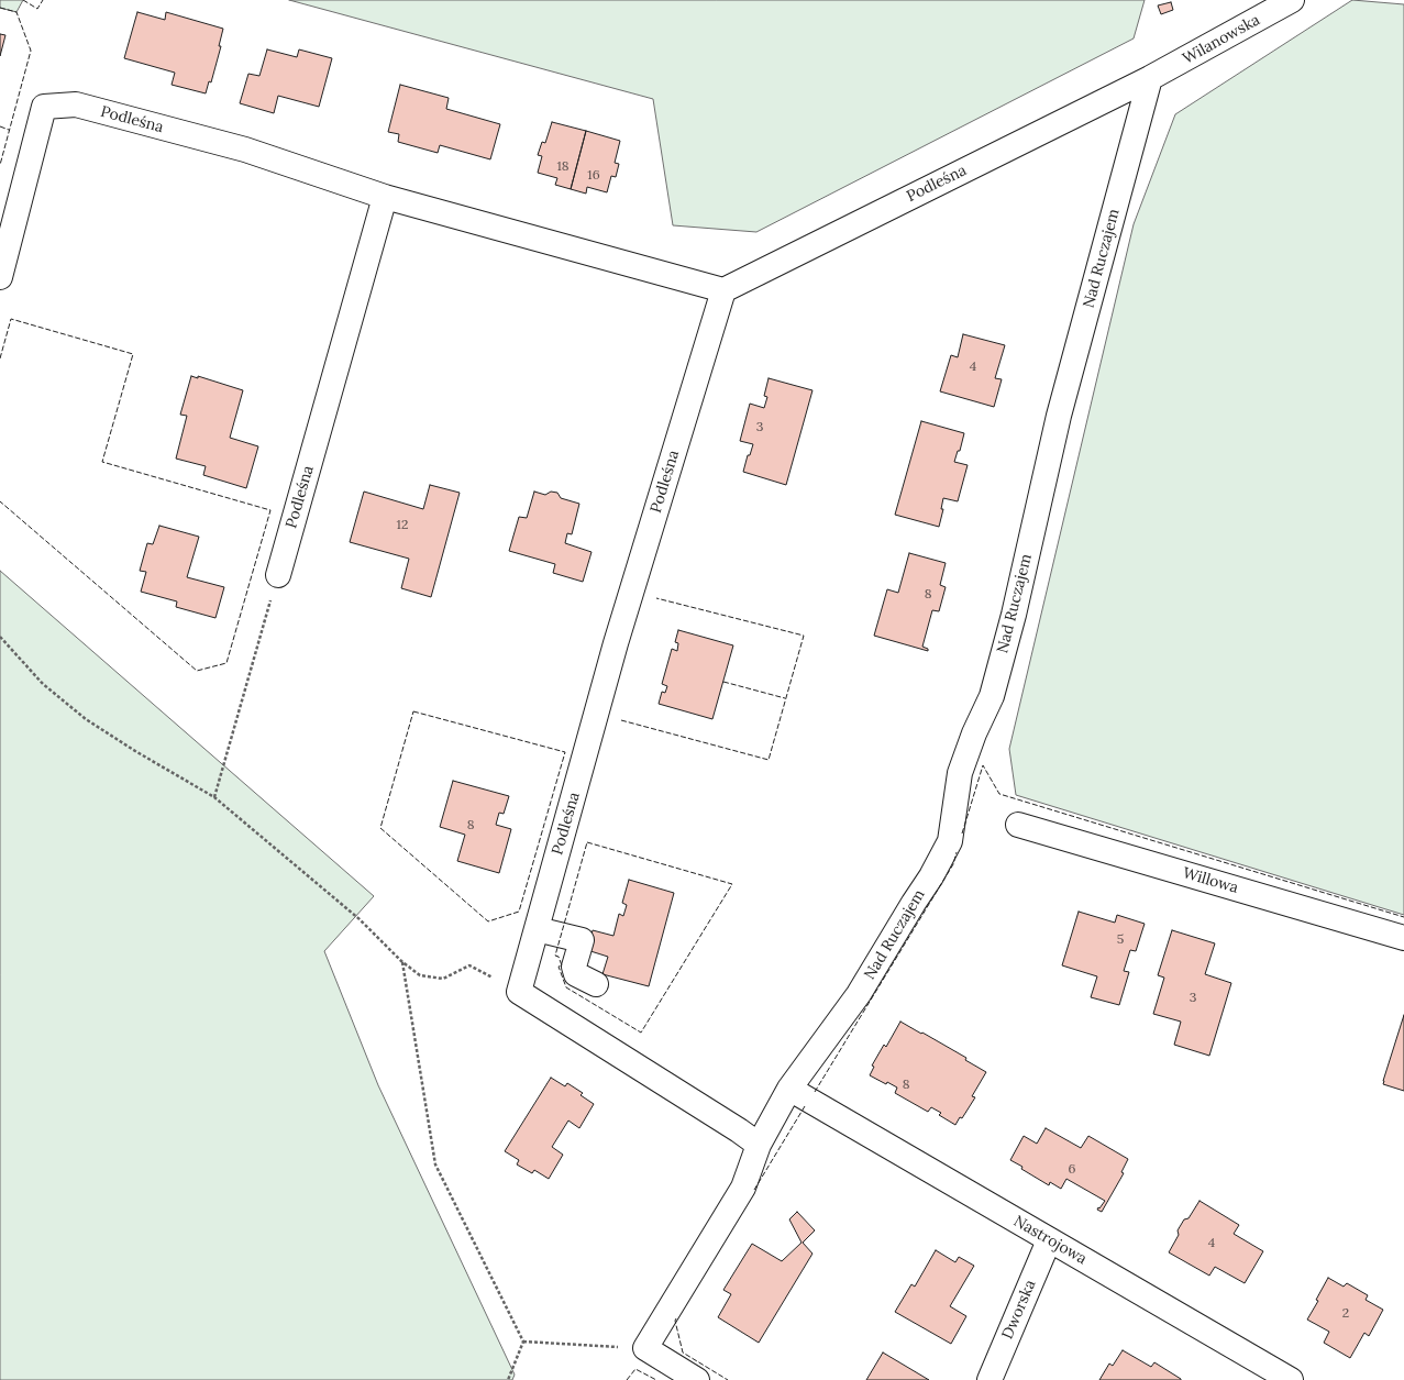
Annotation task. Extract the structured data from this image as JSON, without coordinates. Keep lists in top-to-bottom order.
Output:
{
  "streets": {
    "street": [
      "Wilanowska",
      "Podleśna",
      "Nad Ruczajem",
      "Willowa",
      "Nastrojowa",
      "Dworska"
    ]
  },
  "crossings": [
    ["Wilanowska", "Podleśna"],
    ["Wilanowska", "Nad Ruczajem"],
    ["Podleśna", "Nad Ruczajem"],
    ["Nad Ruczajem", "Nastrojowa"],
    ["Nastrojowa", "Dworska"]
  ],
  "house_numbers": [
    "18",
    "16",
    "4",
    "3",
    "12",
    "8",
    "8",
    "5",
    "3",
    "8",
    "6",
    "4",
    "2"
  ]
}
